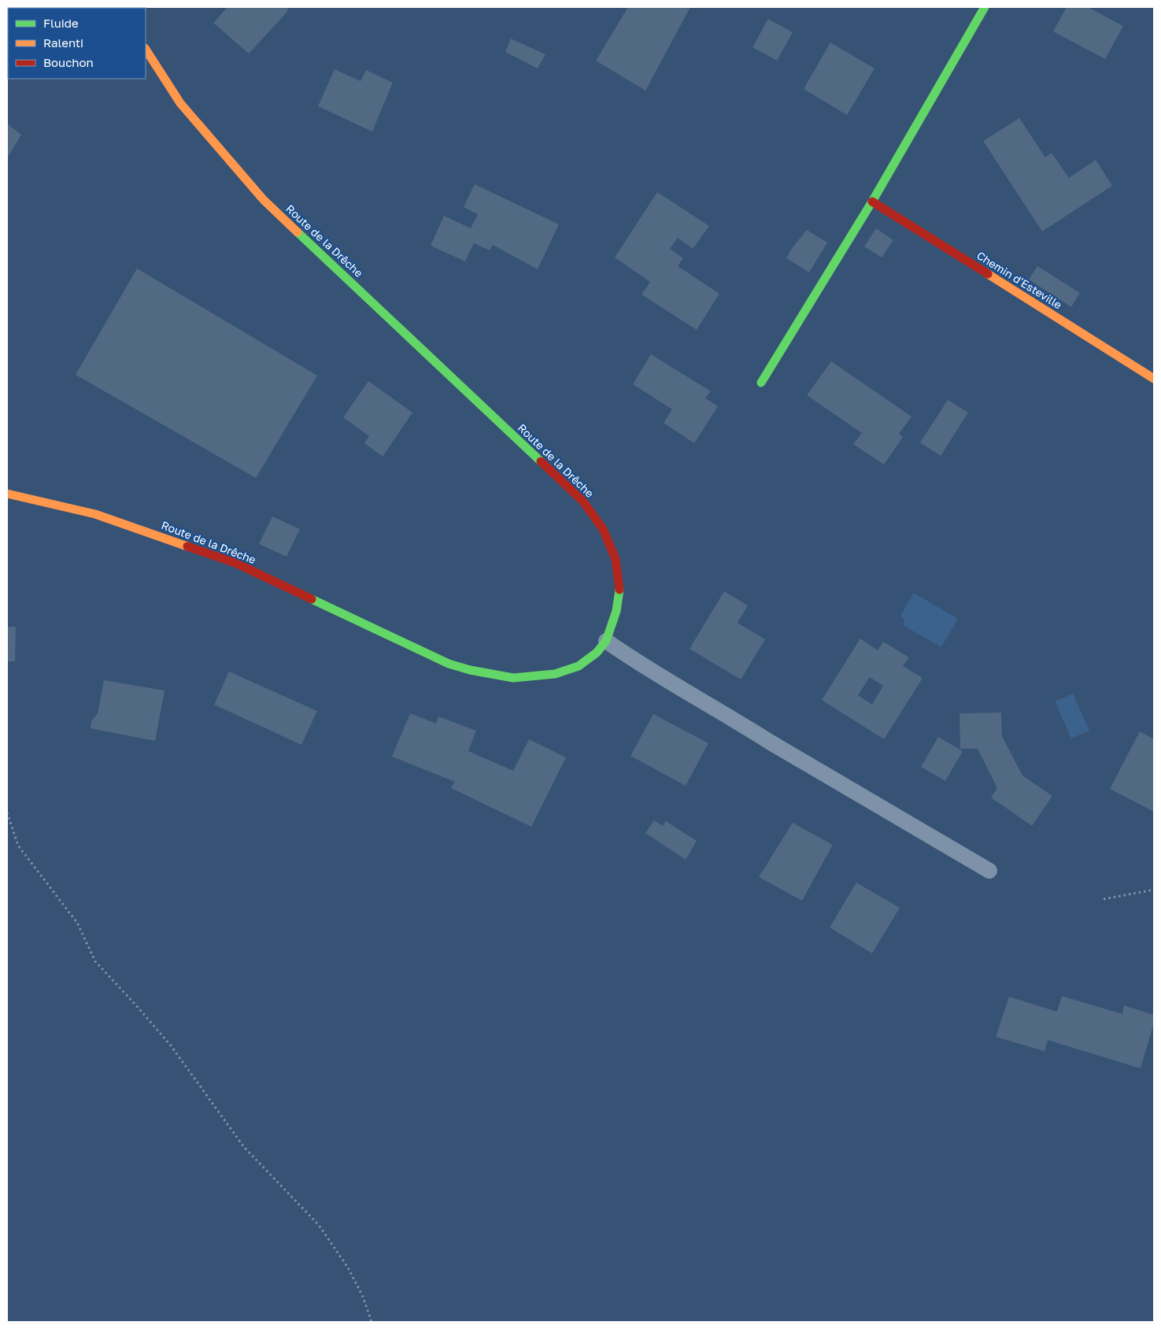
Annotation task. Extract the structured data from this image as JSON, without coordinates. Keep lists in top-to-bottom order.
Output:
{
  "streets": {
    "street": ["Route de la Drêche", "Chemin d'Esteville"]
  },
  "legend": ["Fluide", "Ralenti", "Bouchon"]
}
